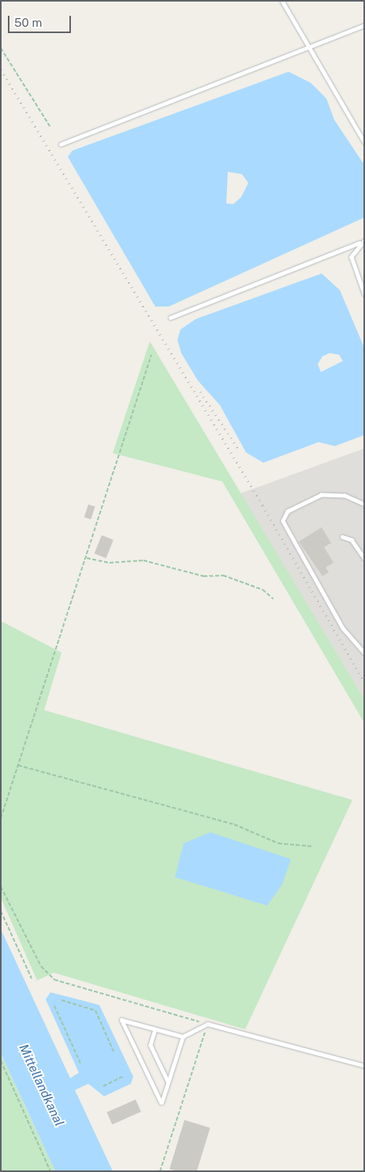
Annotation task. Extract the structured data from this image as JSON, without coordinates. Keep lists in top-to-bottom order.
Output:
{
  "water": ["Mittellandkanal"],
  "scale_bar": "50 m"
}
